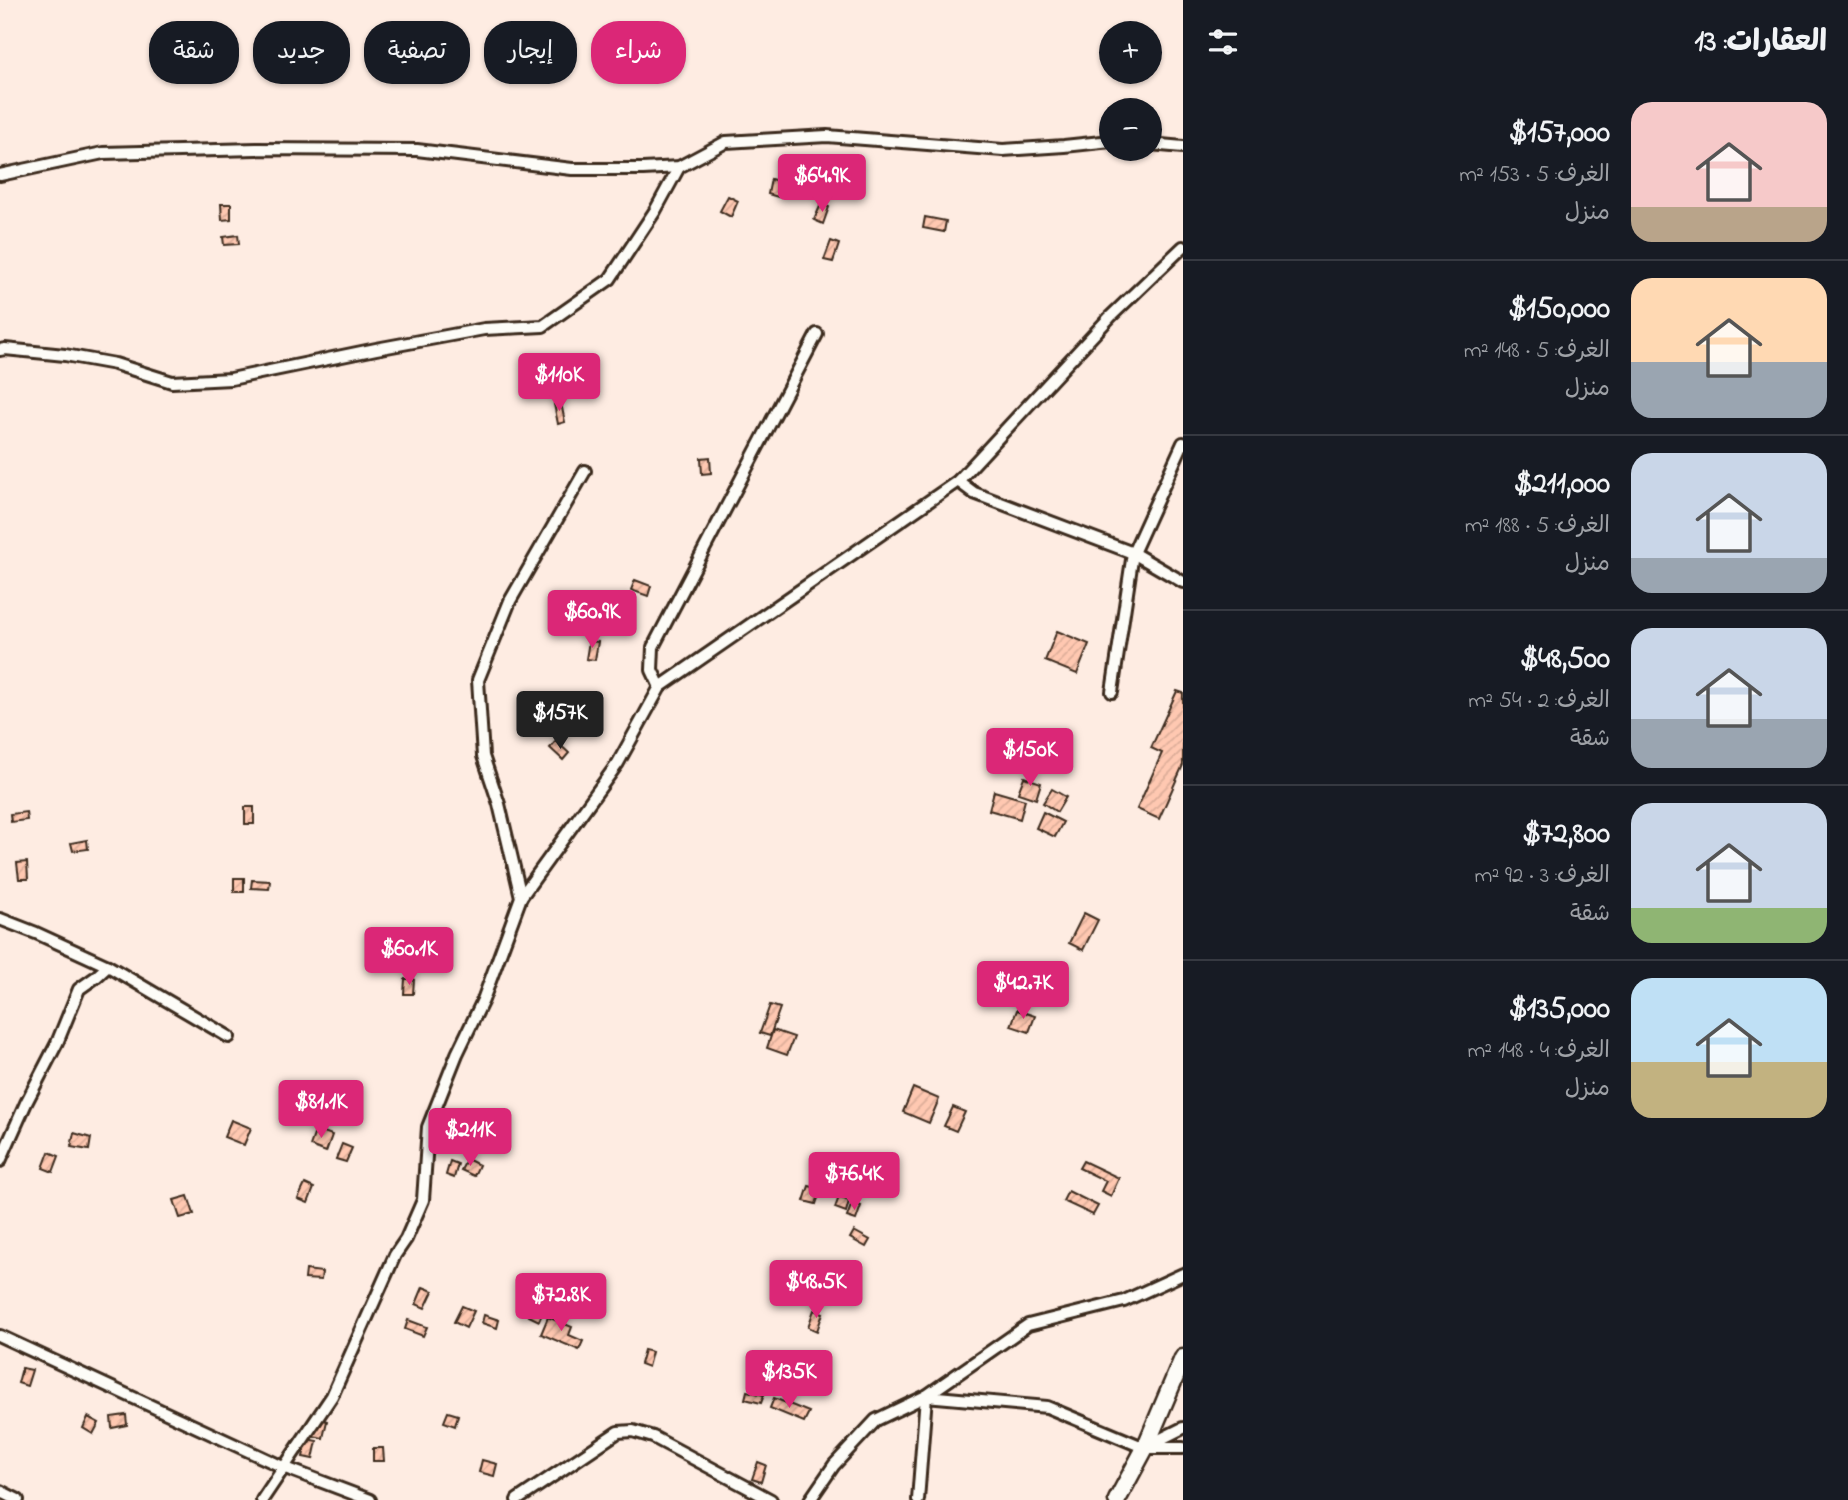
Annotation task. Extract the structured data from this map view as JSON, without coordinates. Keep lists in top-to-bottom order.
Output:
{
  "page": {
    "heading": "العقارات: 13",
    "map_buttons": ["+", "−"],
    "chip": [
      "شراء",
      "إيجار",
      "تصفية",
      "جديد",
      "شقة"
    ],
    "list": [
      {
        "name": "$157,000",
        "note": "الغرف: 5 · 153 m² · منزل"
      },
      {
        "name": "$150,000",
        "note": "الغرف: 5 · 148 m² · منزل"
      },
      {
        "name": "$211,000",
        "note": "الغرف: 5 · 188 m² · منزل"
      },
      {
        "name": "$48,500",
        "note": "الغرف: 2 · 54 m² · شقة"
      },
      {
        "name": "$72,800",
        "note": "الغرف: 3 · 92 m² · شقة"
      },
      {
        "name": "$135,000",
        "note": "الغرف: 4 · 148 m² · منزل"
      }
    ],
    "price": [
      "$64.9K",
      "$110K",
      "$60.9K",
      "$157K",
      "$150K",
      "$60.1K",
      "$42.7K",
      "$81.1K",
      "$211K",
      "$76.4K",
      "$48.5K",
      "$72.8K",
      "$135K"
    ]
  }
}
